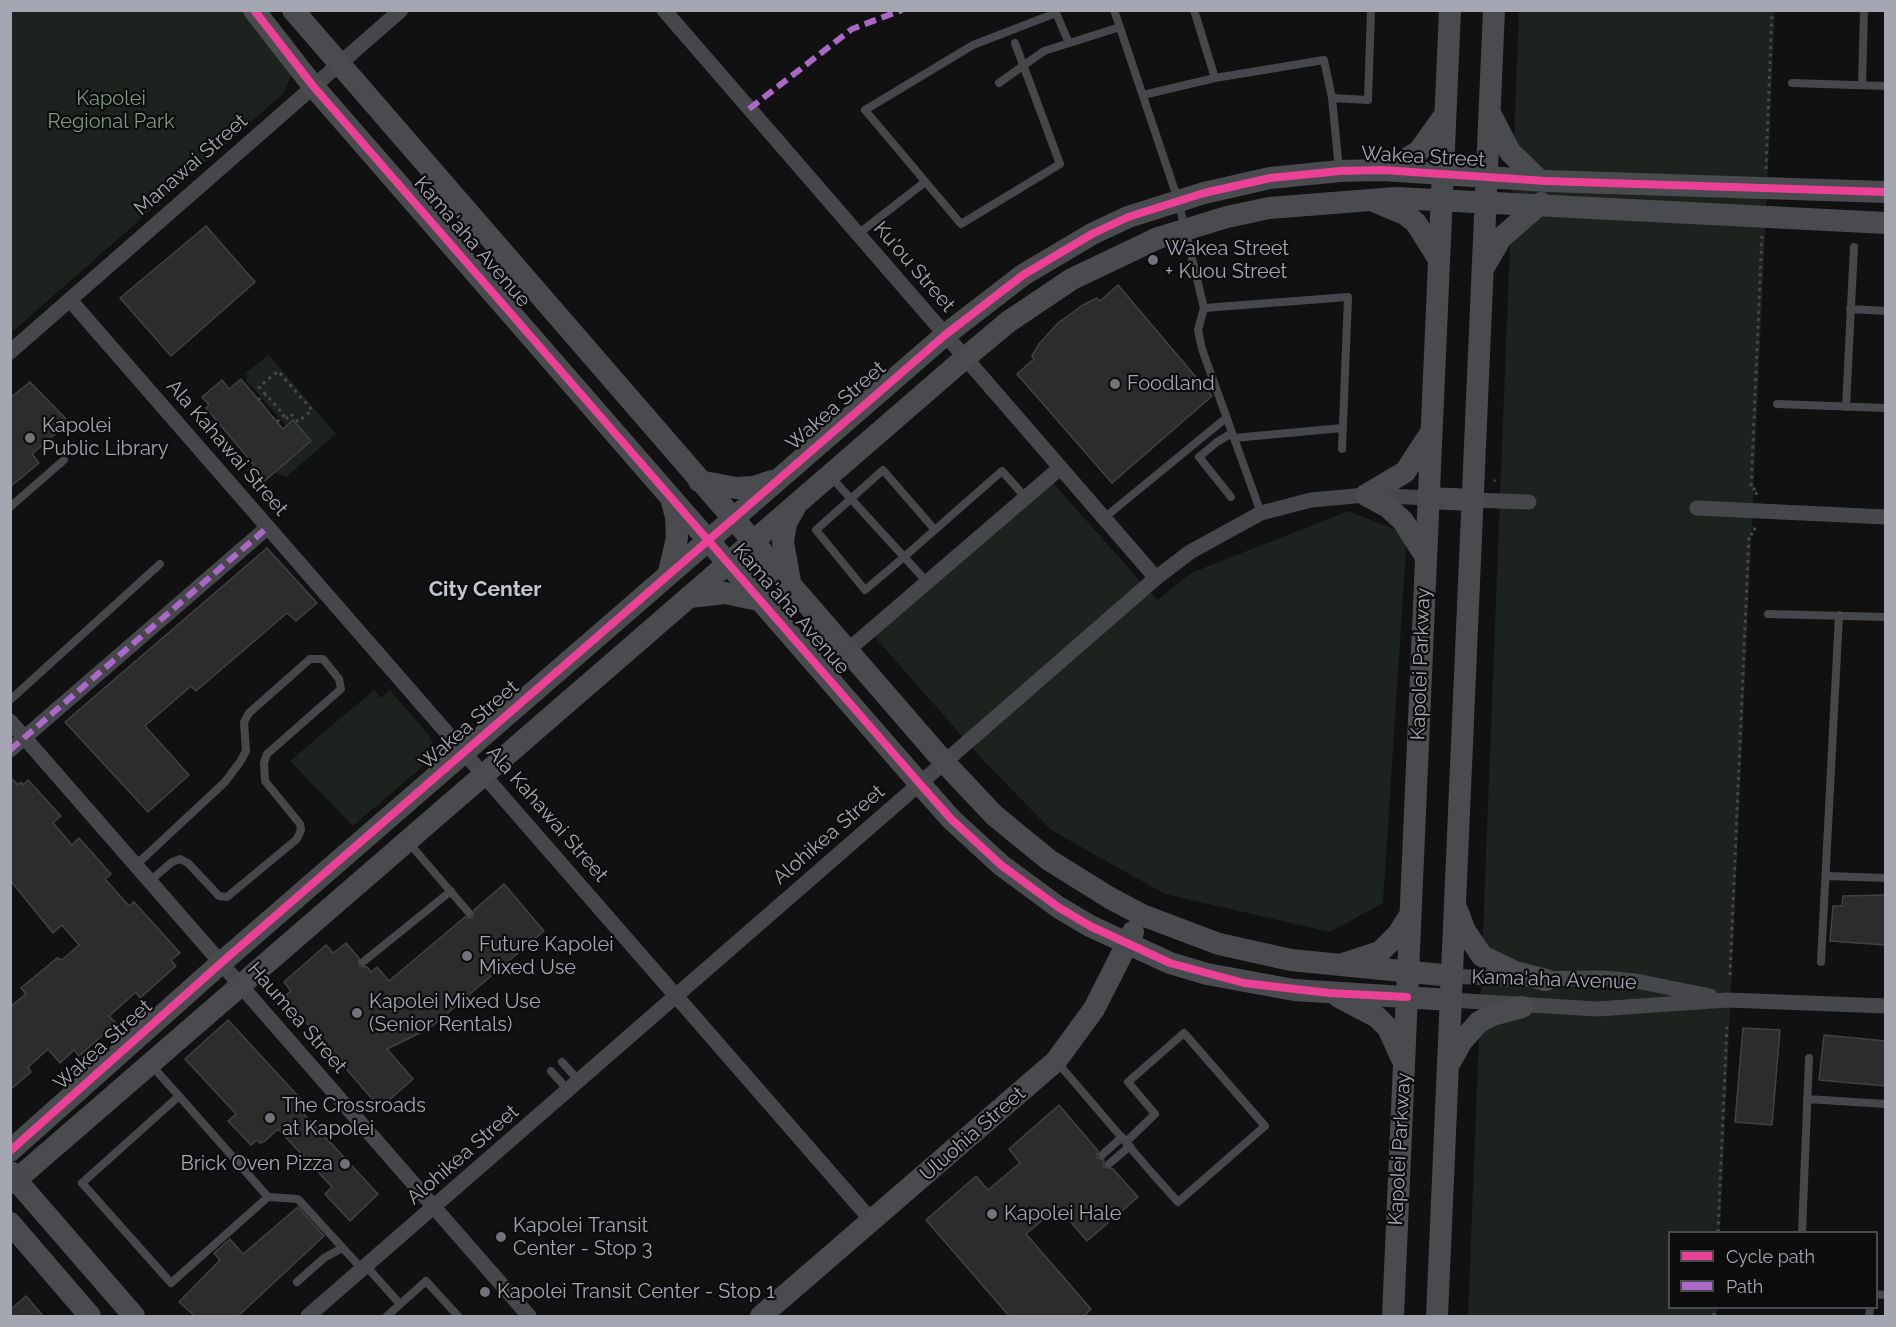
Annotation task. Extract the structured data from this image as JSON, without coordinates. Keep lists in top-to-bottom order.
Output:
{
  "streets": {
    "street": [
      "Wakea Street",
      "Manawai Street",
      "Kama'aha Avenue",
      "Ku'ou Street",
      "Ala Kahawai Street",
      "Kapolei Parkway",
      "Alohikea Street",
      "Haumea Street",
      "Uluohia Street"
    ]
  },
  "crossings": [
    ["Wakea Street", "Kama'aha Avenue"],
    ["Wakea Street", "Ku'ou Street"],
    ["Wakea Street", "Ala Kahawai Street"],
    ["Wakea Street", "Kapolei Parkway"],
    ["Wakea Street", "Haumea Street"],
    ["Manawai Street", "Kama'aha Avenue"],
    ["Manawai Street", "Ala Kahawai Street"],
    ["Kama'aha Avenue", "Kapolei Parkway"],
    ["Kama'aha Avenue", "Alohikea Street"],
    ["Kama'aha Avenue", "Uluohia Street"],
    ["Ku'ou Street", "Alohikea Street"],
    ["Ala Kahawai Street", "Alohikea Street"],
    ["Ala Kahawai Street", "Uluohia Street"],
    ["Kapolei Parkway", "Alohikea Street"],
    ["Alohikea Street", "Haumea Street"]
  ],
  "districts": ["City Center"],
  "parks": ["Kapolei Regional Park"],
  "places": [
    "Wakea Street + Kuou Street",
    "Foodland",
    "Kapolei Public Library",
    "Future Kapolei Mixed Use",
    "Kapolei Mixed Use (Senior Rentals)",
    "The Crossroads at Kapolei",
    "Brick Oven Pizza",
    "Kapolei Hale",
    "Kapolei Transit Center - Stop 3",
    "Kapolei Transit Center - Stop 1"
  ],
  "legend": ["Cycle path", "Path"]
}
